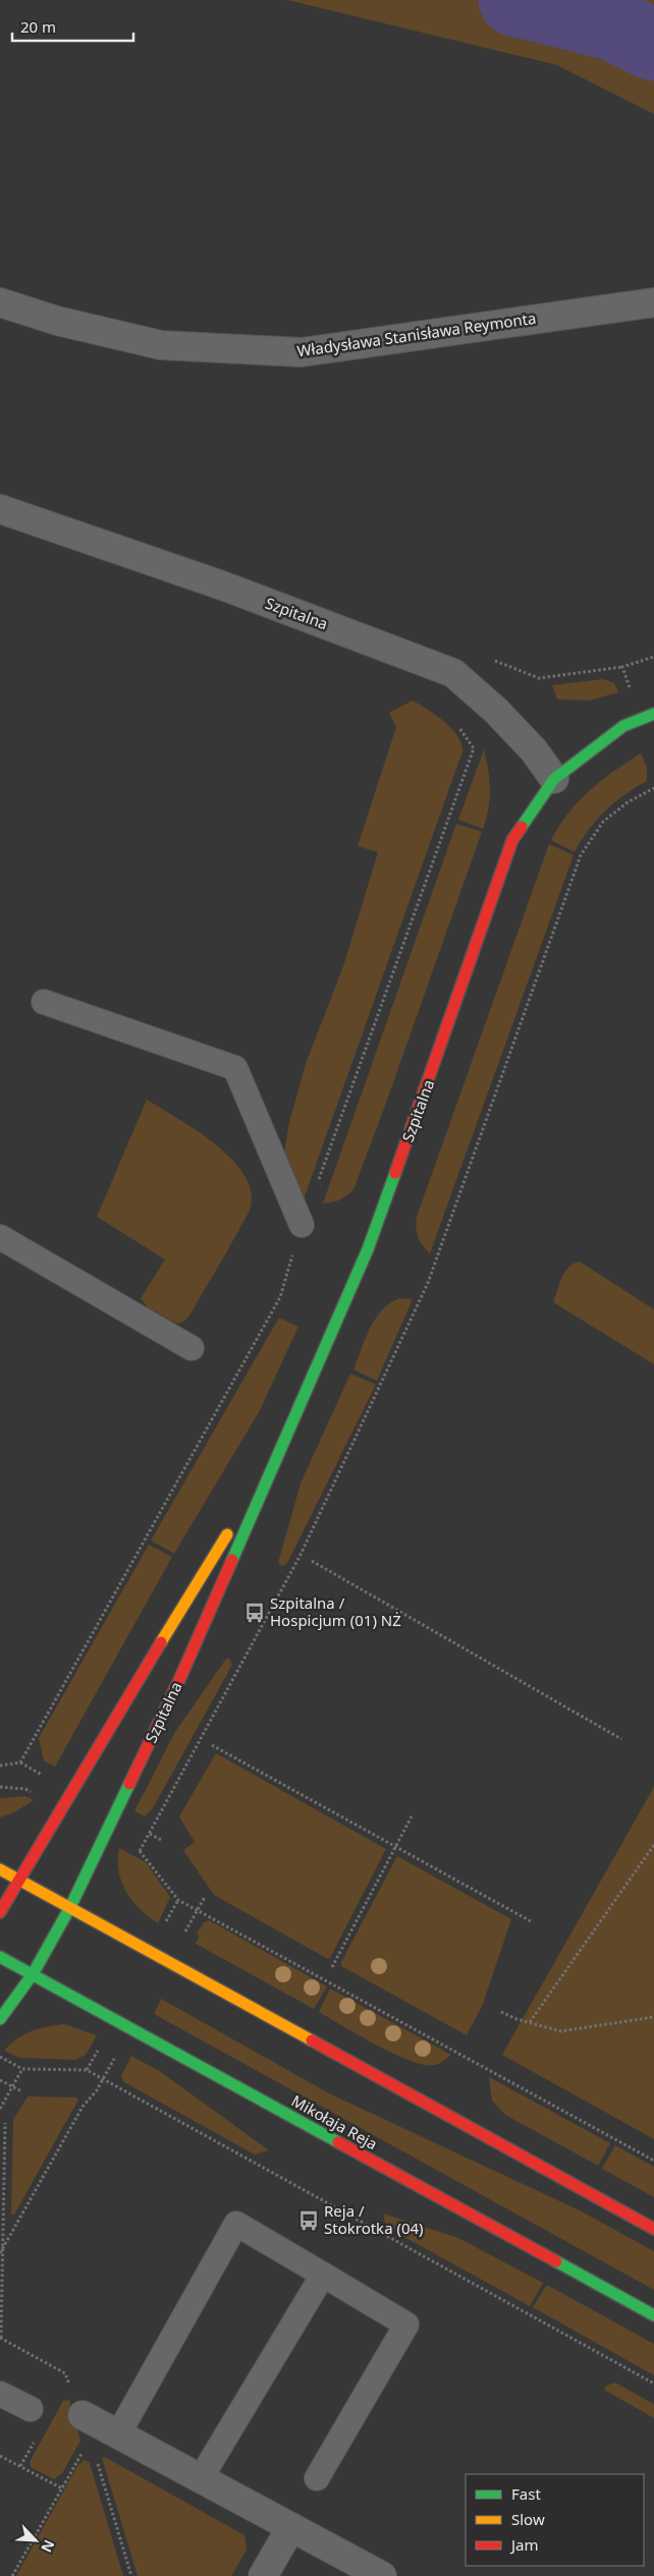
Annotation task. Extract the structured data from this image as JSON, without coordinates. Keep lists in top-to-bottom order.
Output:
{
  "streets": {
    "street": ["Władysława Stanisława Reymonta", "Szpitalna", "Mikołaja Reja"]
  },
  "crossings": [
    ["Szpitalna", "Mikołaja Reja"]
  ],
  "places": {
    "bus stop": ["Szpitalna / Hospicjum (01) NŻ", "Reja / Stokrotka (04)"]
  },
  "legend": ["Fast", "Slow", "Jam"],
  "scale_bar": "20 m",
  "north": "bottom right"
}
